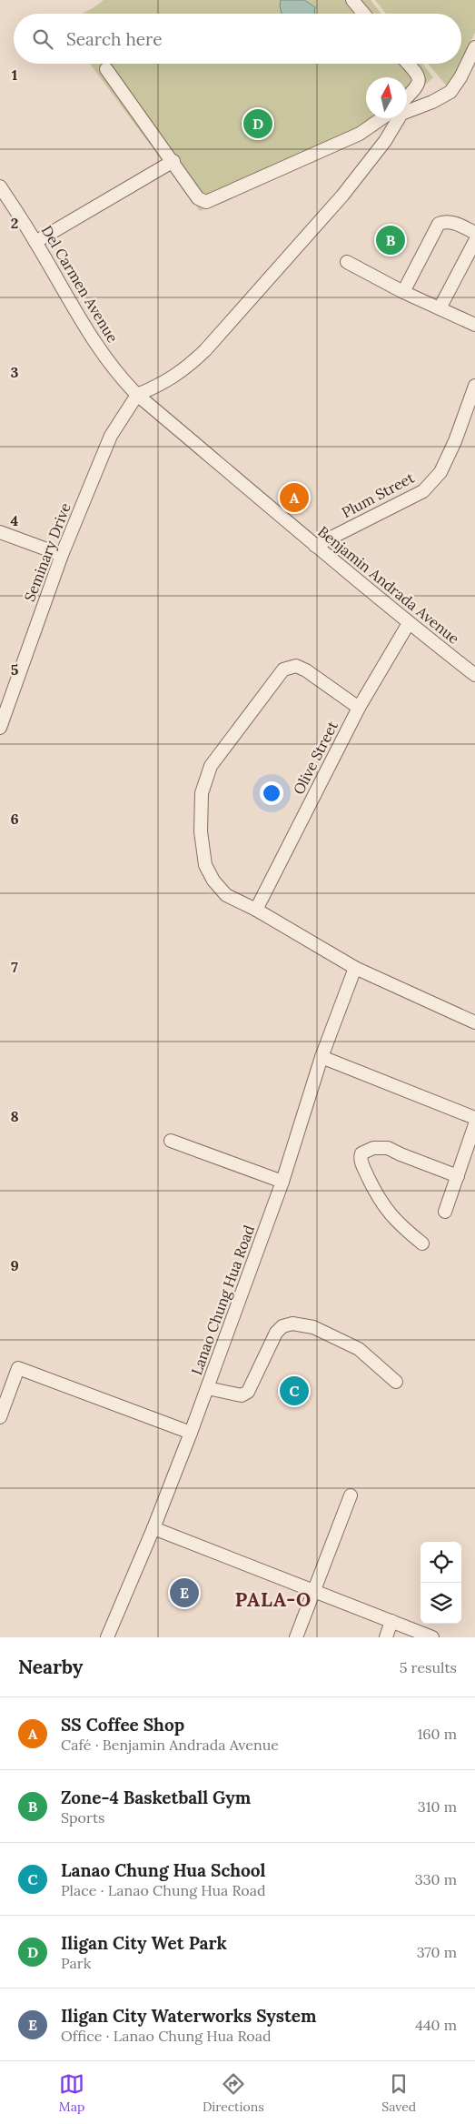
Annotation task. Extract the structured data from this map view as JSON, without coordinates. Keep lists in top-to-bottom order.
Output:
{
  "streets": {
    "street": [
      "Del Carmen Avenue",
      "Plum Street",
      "Seminary Drive",
      "Benjamin Andrada Avenue",
      "Olive Street",
      "Lanao Chung Hua Road"
    ]
  },
  "crossings": [
    ["Del Carmen Avenue", "Seminary Drive"],
    ["Del Carmen Avenue", "Benjamin Andrada Avenue"],
    ["Plum Street", "Benjamin Andrada Avenue"],
    ["Seminary Drive", "Benjamin Andrada Avenue"],
    ["Benjamin Andrada Avenue", "Olive Street"]
  ],
  "districts": ["PALA-O"],
  "north": "top",
  "page": {
    "search": "Search here",
    "pins": [
      "D",
      "B",
      "A",
      "C",
      "E"
    ],
    "heading": ["Nearby", "5 results"],
    "list": [
      {
        "mark": "A",
        "name": "SS Coffee Shop",
        "note": "Café · Benjamin Andrada Avenue",
        "value": "160 m"
      },
      {
        "mark": "B",
        "name": "Zone-4 Basketball Gym",
        "note": "Sports",
        "value": "310 m"
      },
      {
        "mark": "C",
        "name": "Lanao Chung Hua School",
        "note": "Place · Lanao Chung Hua Road",
        "value": "330 m"
      },
      {
        "mark": "D",
        "name": "Iligan City Wet Park",
        "note": "Park",
        "value": "370 m"
      },
      {
        "mark": "E",
        "name": "Iligan City Waterworks System",
        "note": "Office · Lanao Chung Hua Road",
        "value": "440 m"
      }
    ],
    "nav": ["Map", "Directions", "Saved"]
  },
  "grid": {
    "rows": [
      "1",
      "2",
      "3",
      "4",
      "5",
      "6",
      "7",
      "8",
      "9"
    ]
  }
}
